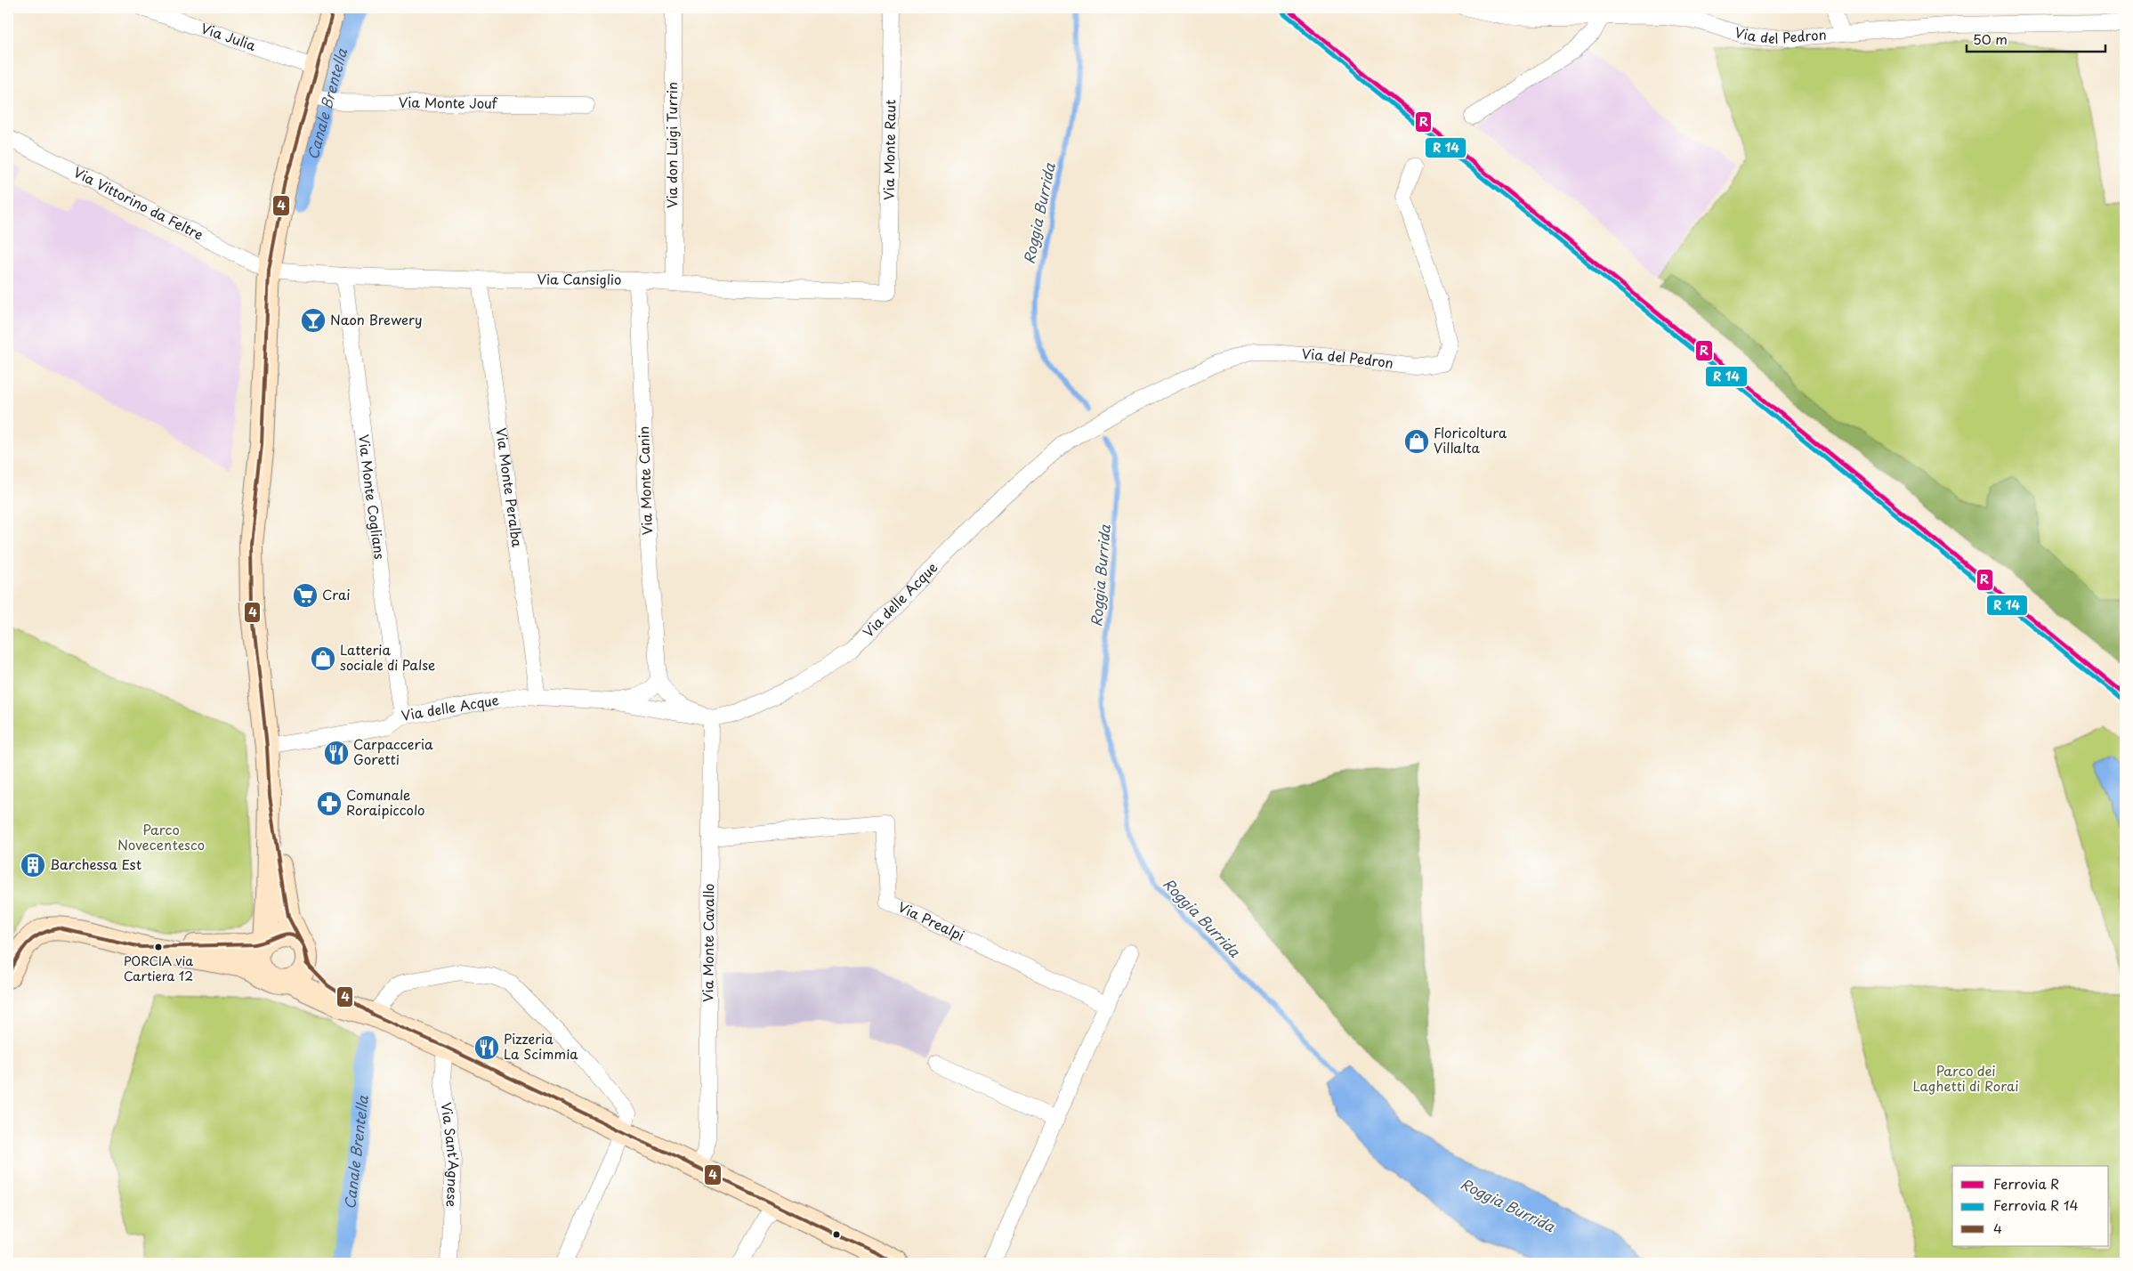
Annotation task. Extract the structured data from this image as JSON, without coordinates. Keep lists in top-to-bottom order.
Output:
{
  "streets": {
    "street": [
      "Via del Pedron",
      "Via Julia",
      "Via Monte Jouf",
      "Via don Luigi Turrin",
      "Via Monte Raut",
      "Via Vittorino da Feltre",
      "Via Cansiglio",
      "Via Monte Canin",
      "Via Monte Peralba",
      "Via Monte Coglians",
      "Via delle Acque",
      "Via Prealpi",
      "Via Monte Cavallo",
      "Via Sant'Agnese"
    ]
  },
  "crossings": [
    ["Via del Pedron", "Via delle Acque"],
    ["Via don Luigi Turrin", "Via Cansiglio"],
    ["Via Monte Raut", "Via Cansiglio"],
    ["Via Vittorino da Feltre", "Via Cansiglio"],
    ["Via Cansiglio", "Via Monte Canin"],
    ["Via Cansiglio", "Via Monte Peralba"],
    ["Via Cansiglio", "Via Monte Coglians"],
    ["Via Monte Canin", "Via delle Acque"],
    ["Via Monte Peralba", "Via delle Acque"],
    ["Via Monte Coglians", "Via delle Acque"],
    ["Via delle Acque", "Via Monte Cavallo"],
    ["Via Prealpi", "Via Monte Cavallo"]
  ],
  "water": ["Canale Brentella", "Roggia Burrida"],
  "parks": ["Parco Novecentesco", "Parco dei Laghetti di Rorai"],
  "places": {
    "bar": ["Naon Brewery"],
    "shop": ["Floricoltura Villalta", "Latteria sociale di Palse"],
    "supermarket": ["Crai"],
    "restaurant": ["Carpacceria Goretti", "Pizzeria La Scimmia"],
    "pharmacy": ["Comunale Roraipiccolo"],
    "building": ["Barchessa Est"],
    "other": ["PORCIA via Cartiera 12"]
  },
  "lines": ["rail line R", "transit line 4"],
  "legend": ["Ferrovia R", "Ferrovia R 14", "4"],
  "scale_bar": "50 m"
}
